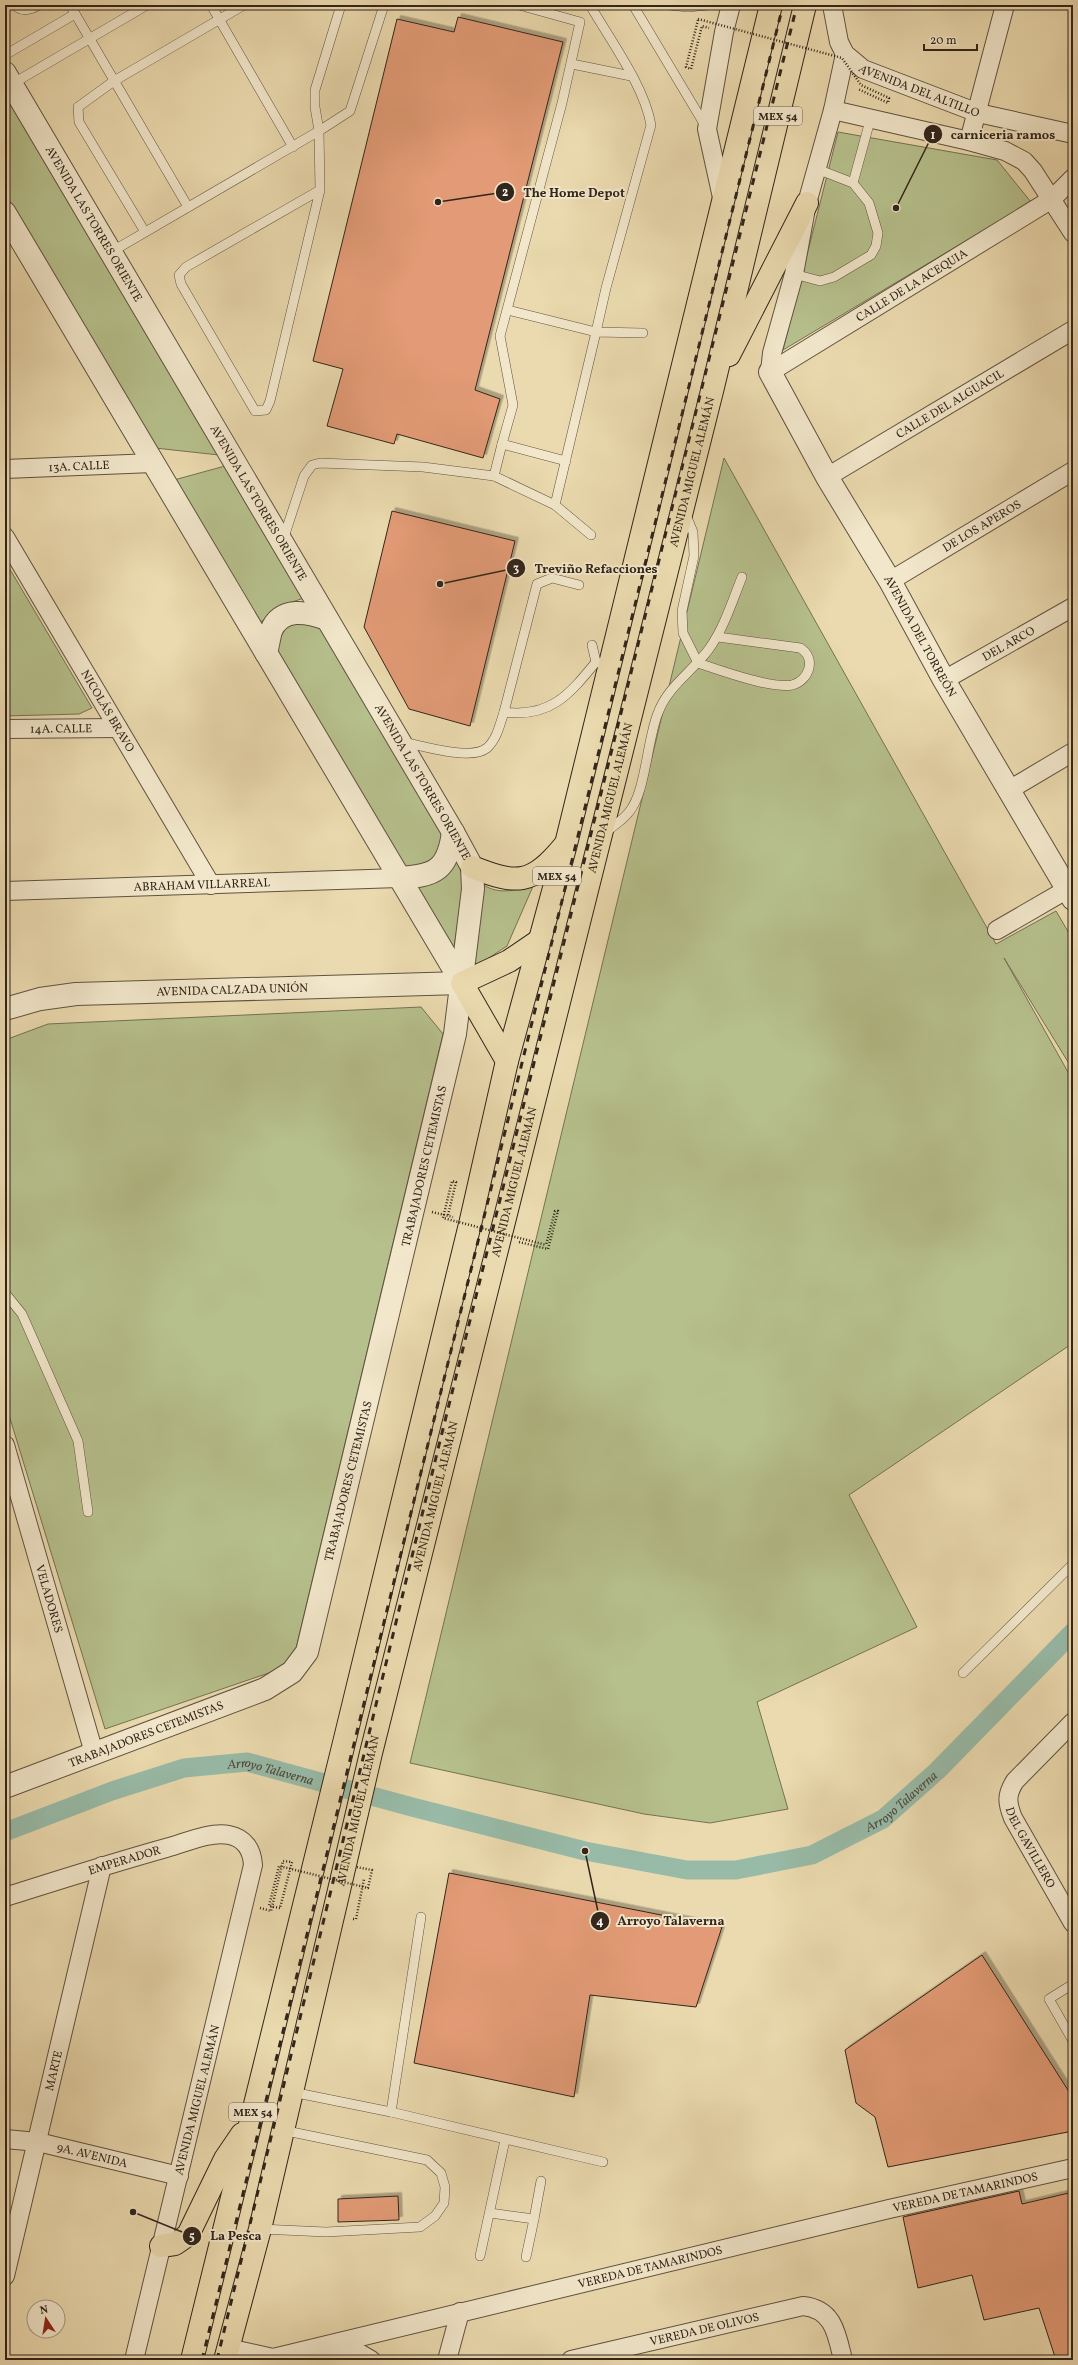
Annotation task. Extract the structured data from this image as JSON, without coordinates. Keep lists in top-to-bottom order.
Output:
{
  "streets": {
    "highway": ["MEX 54", "AVENIDA MIGUEL ALEMÁN"],
    "street": [
      "AVENIDA DEL ALTILLO",
      "AVENIDA LAS TORRES ORIENTE",
      "CALLE DE LA ACEQUIA",
      "CALLE DEL ALGUACIL",
      "13A. CALLE",
      "DE LOS APEROS",
      "AVENIDA DEL TORREÓN",
      "DEL ARCO",
      "NICOLÁS BRAVO",
      "14A. CALLE",
      "ABRAHAM VILLARREAL",
      "AVENIDA CALZADA UNIÓN",
      "TRABAJADORES CETEMISTAS",
      "VELADORES",
      "DEL GAVILLERO",
      "EMPERADOR",
      "MARTE",
      "9A. AVENIDA",
      "VEREDA DE TAMARINDOS",
      "VEREDA DE OLIVOS"
    ]
  },
  "crossings": [
    ["AVENIDA LAS TORRES ORIENTE", "AVENIDA CALZADA UNIÓN"],
    ["AVENIDA LAS TORRES ORIENTE", "TRABAJADORES CETEMISTAS"],
    ["CALLE DE LA ACEQUIA", "AVENIDA DEL TORREÓN"],
    ["CALLE DEL ALGUACIL", "AVENIDA DEL TORREÓN"],
    ["AVENIDA MIGUEL ALEMÁN", "EMPERADOR"],
    ["AVENIDA MIGUEL ALEMÁN", "9A. AVENIDA"],
    ["AVENIDA MIGUEL ALEMÁN", "VEREDA DE TAMARINDOS"],
    ["DE LOS APEROS", "AVENIDA DEL TORREÓN"],
    ["AVENIDA DEL TORREÓN", "DEL ARCO"],
    ["NICOLÁS BRAVO", "14A. CALLE"],
    ["NICOLÁS BRAVO", "ABRAHAM VILLARREAL"],
    ["AVENIDA CALZADA UNIÓN", "TRABAJADORES CETEMISTAS"],
    ["TRABAJADORES CETEMISTAS", "VELADORES"],
    ["EMPERADOR", "MARTE"],
    ["MARTE", "9A. AVENIDA"]
  ],
  "water": ["Arroyo Talaverna"],
  "places": [
    "The Home Depot",
    "carniceria ramos",
    "Treviño Refacciones",
    "Arroyo Talaverna",
    "La Pesca"
  ],
  "scale_bar": "20 m",
  "north": "top"
}
